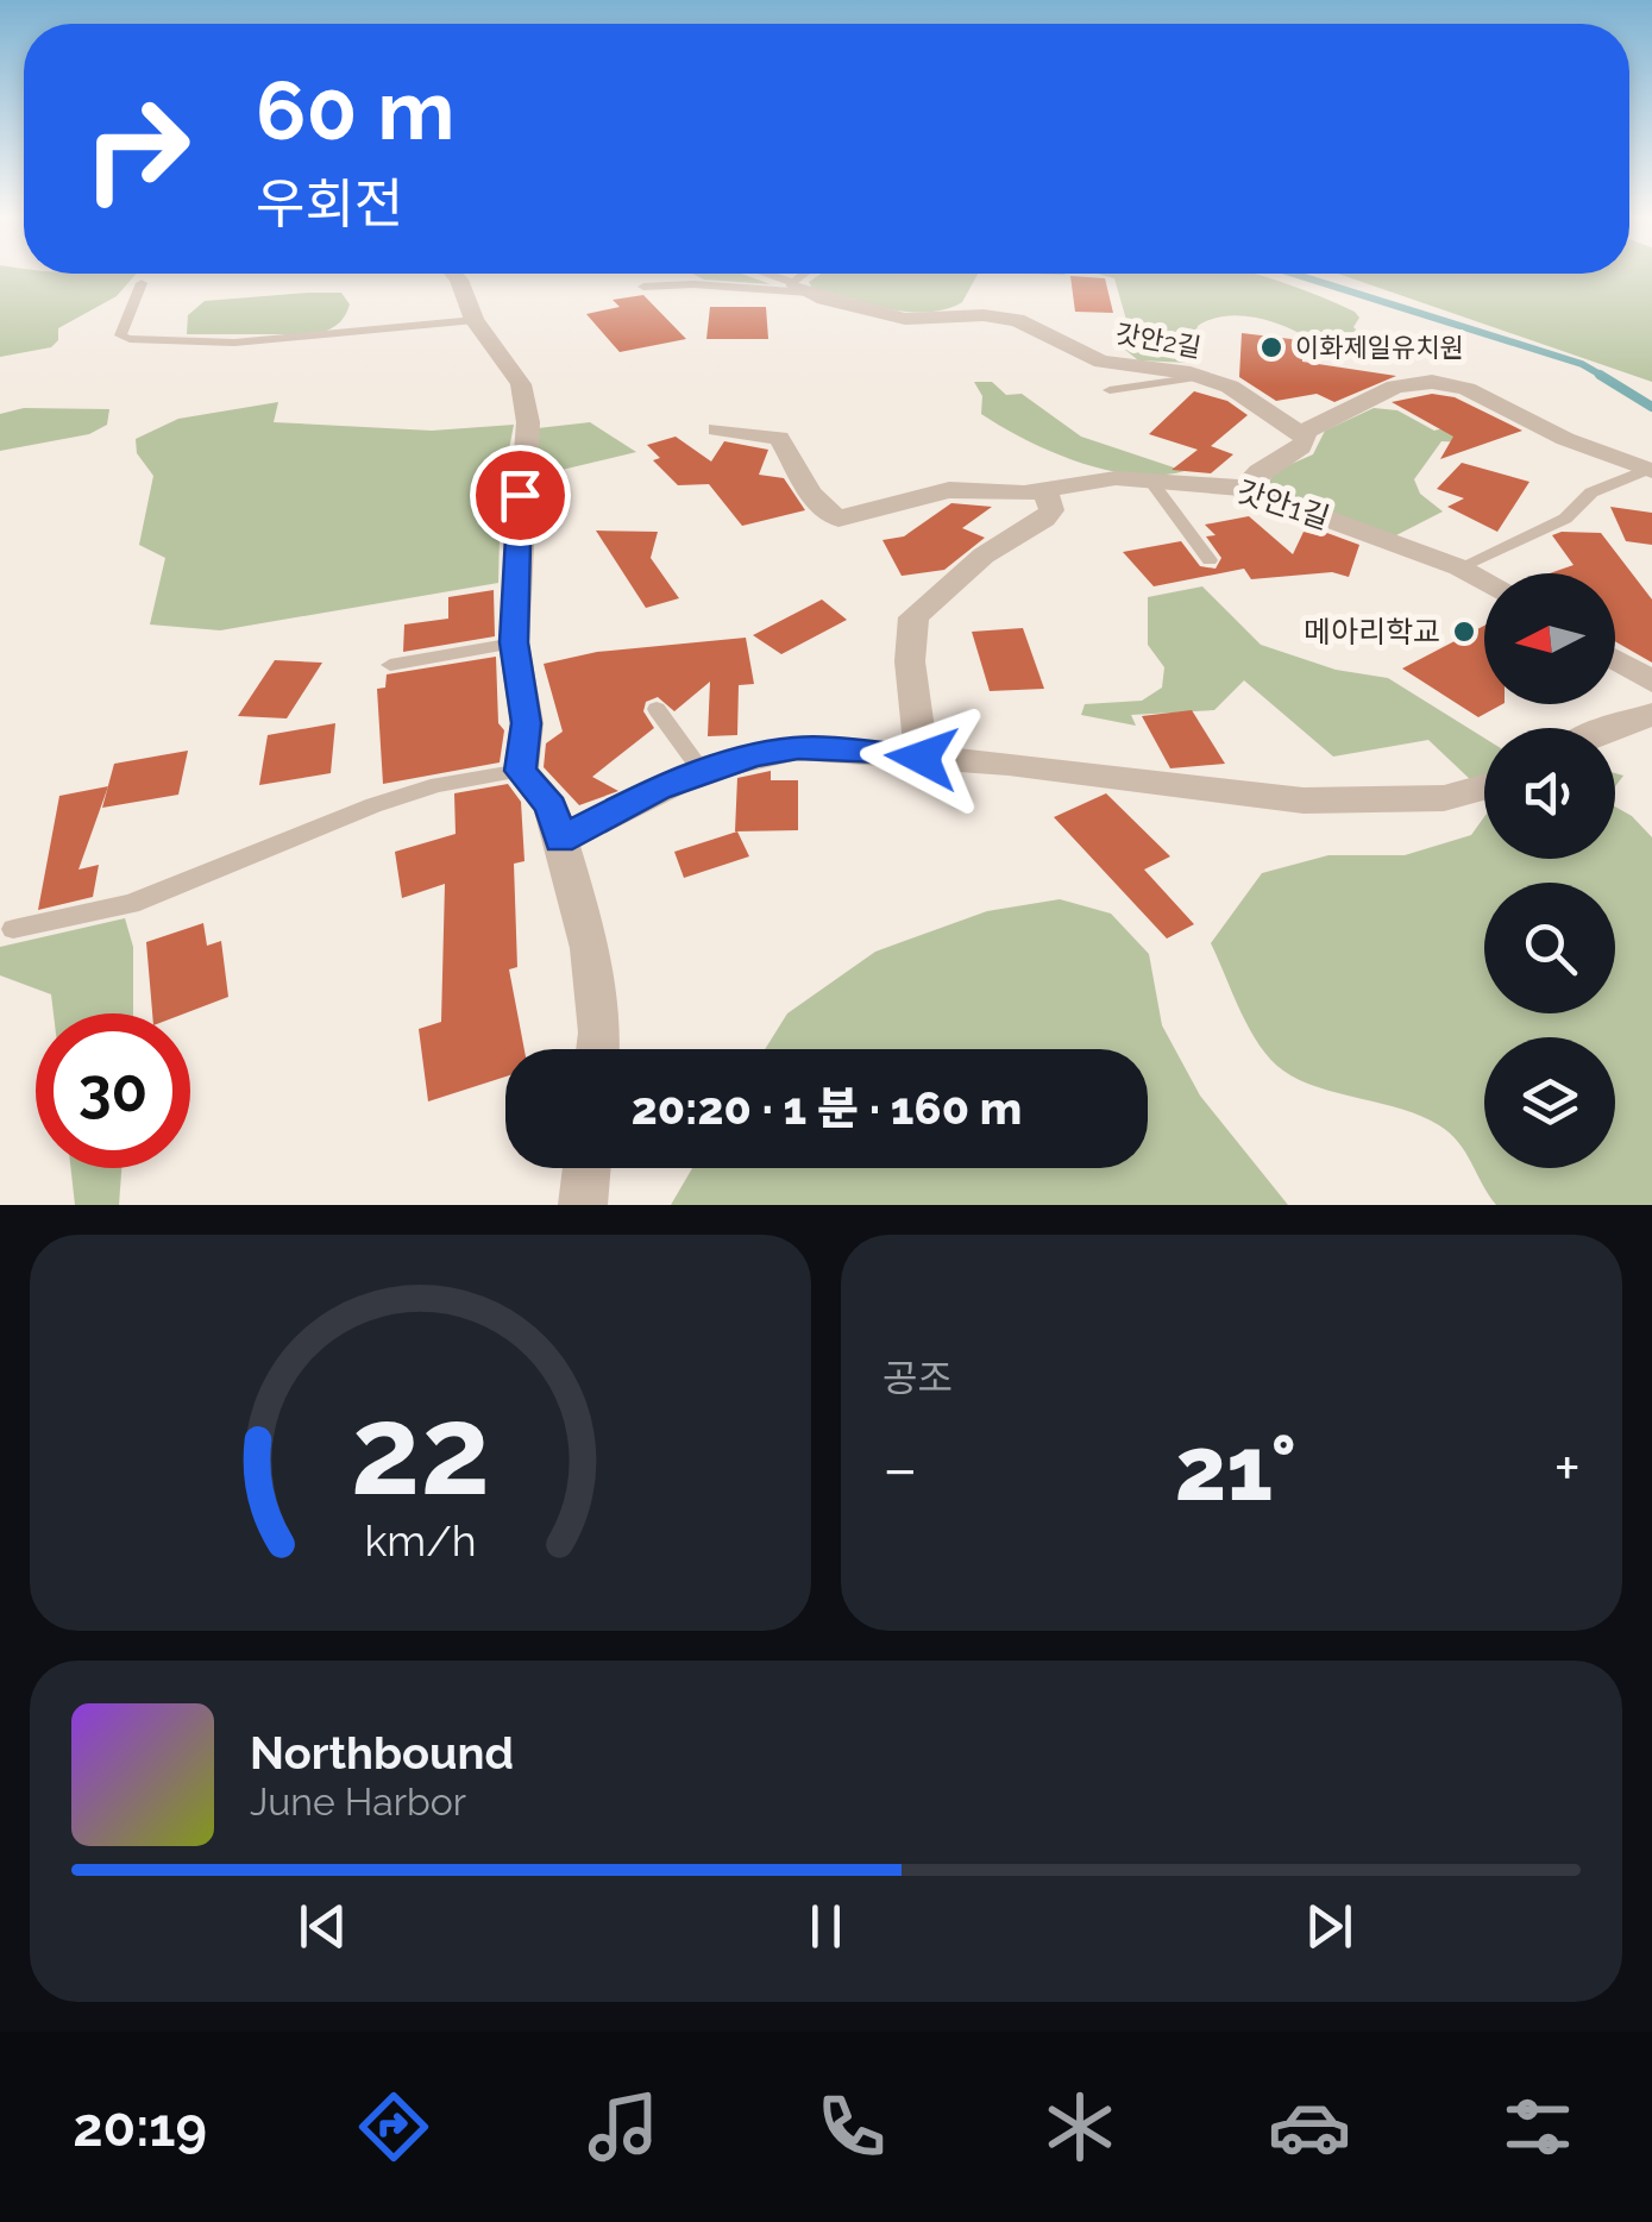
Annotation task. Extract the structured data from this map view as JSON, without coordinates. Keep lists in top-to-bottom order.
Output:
{
  "streets": {
    "street": ["갓안2길", "갓안1길"]
  },
  "places": ["이화제일유치원", "메아리학교"],
  "north": "left",
  "page": {
    "turn": ["60 m", "우회전"],
    "limit": "30",
    "trip": "20:20 · 1 분 · 160 m",
    "tile": "공조",
    "heat": ["−", "21°", "+"],
    "song": ["Northbound", "June Harbor"],
    "tabs": "20:19",
    "gauge": ["22", "km/h"]
  }
}
